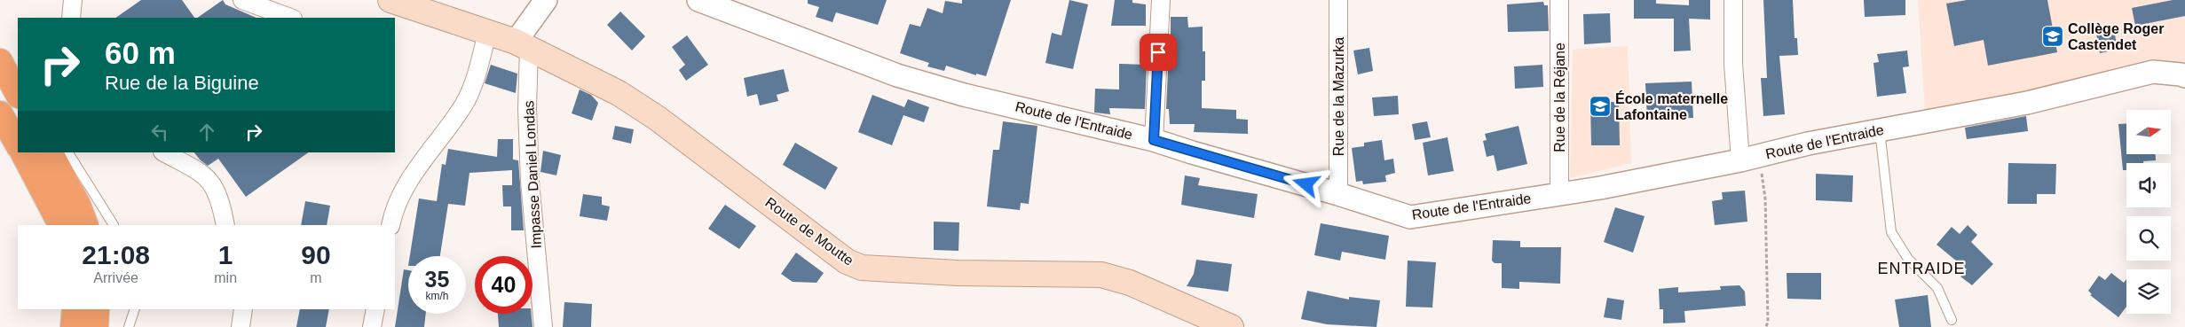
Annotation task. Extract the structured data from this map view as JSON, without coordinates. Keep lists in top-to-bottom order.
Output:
{
  "streets": {
    "main road": ["Route de Moutte"],
    "street": [
      "Rue de la Mazurka",
      "Rue de la Réjane",
      "Route de l'Entraide",
      "Impasse Daniel Londas"
    ]
  },
  "crossings": [
    ["Rue de la Mazurka", "Route de l'Entraide"],
    ["Rue de la Réjane", "Route de l'Entraide"],
    ["Impasse Daniel Londas", "Route de Moutte"]
  ],
  "districts": ["ENTRAIDE"],
  "places": {
    "school or university": ["Collège Roger Castendet", "École maternelle Lafontaine"]
  },
  "north": "right",
  "page": {
    "turn": ["60 m", "Rue de la Biguine"],
    "eta": [
      "21:08",
      "Arrivée",
      "1",
      "min",
      "90",
      "m"
    ],
    "speed": "35 km/h",
    "limit": "40"
  }
}
